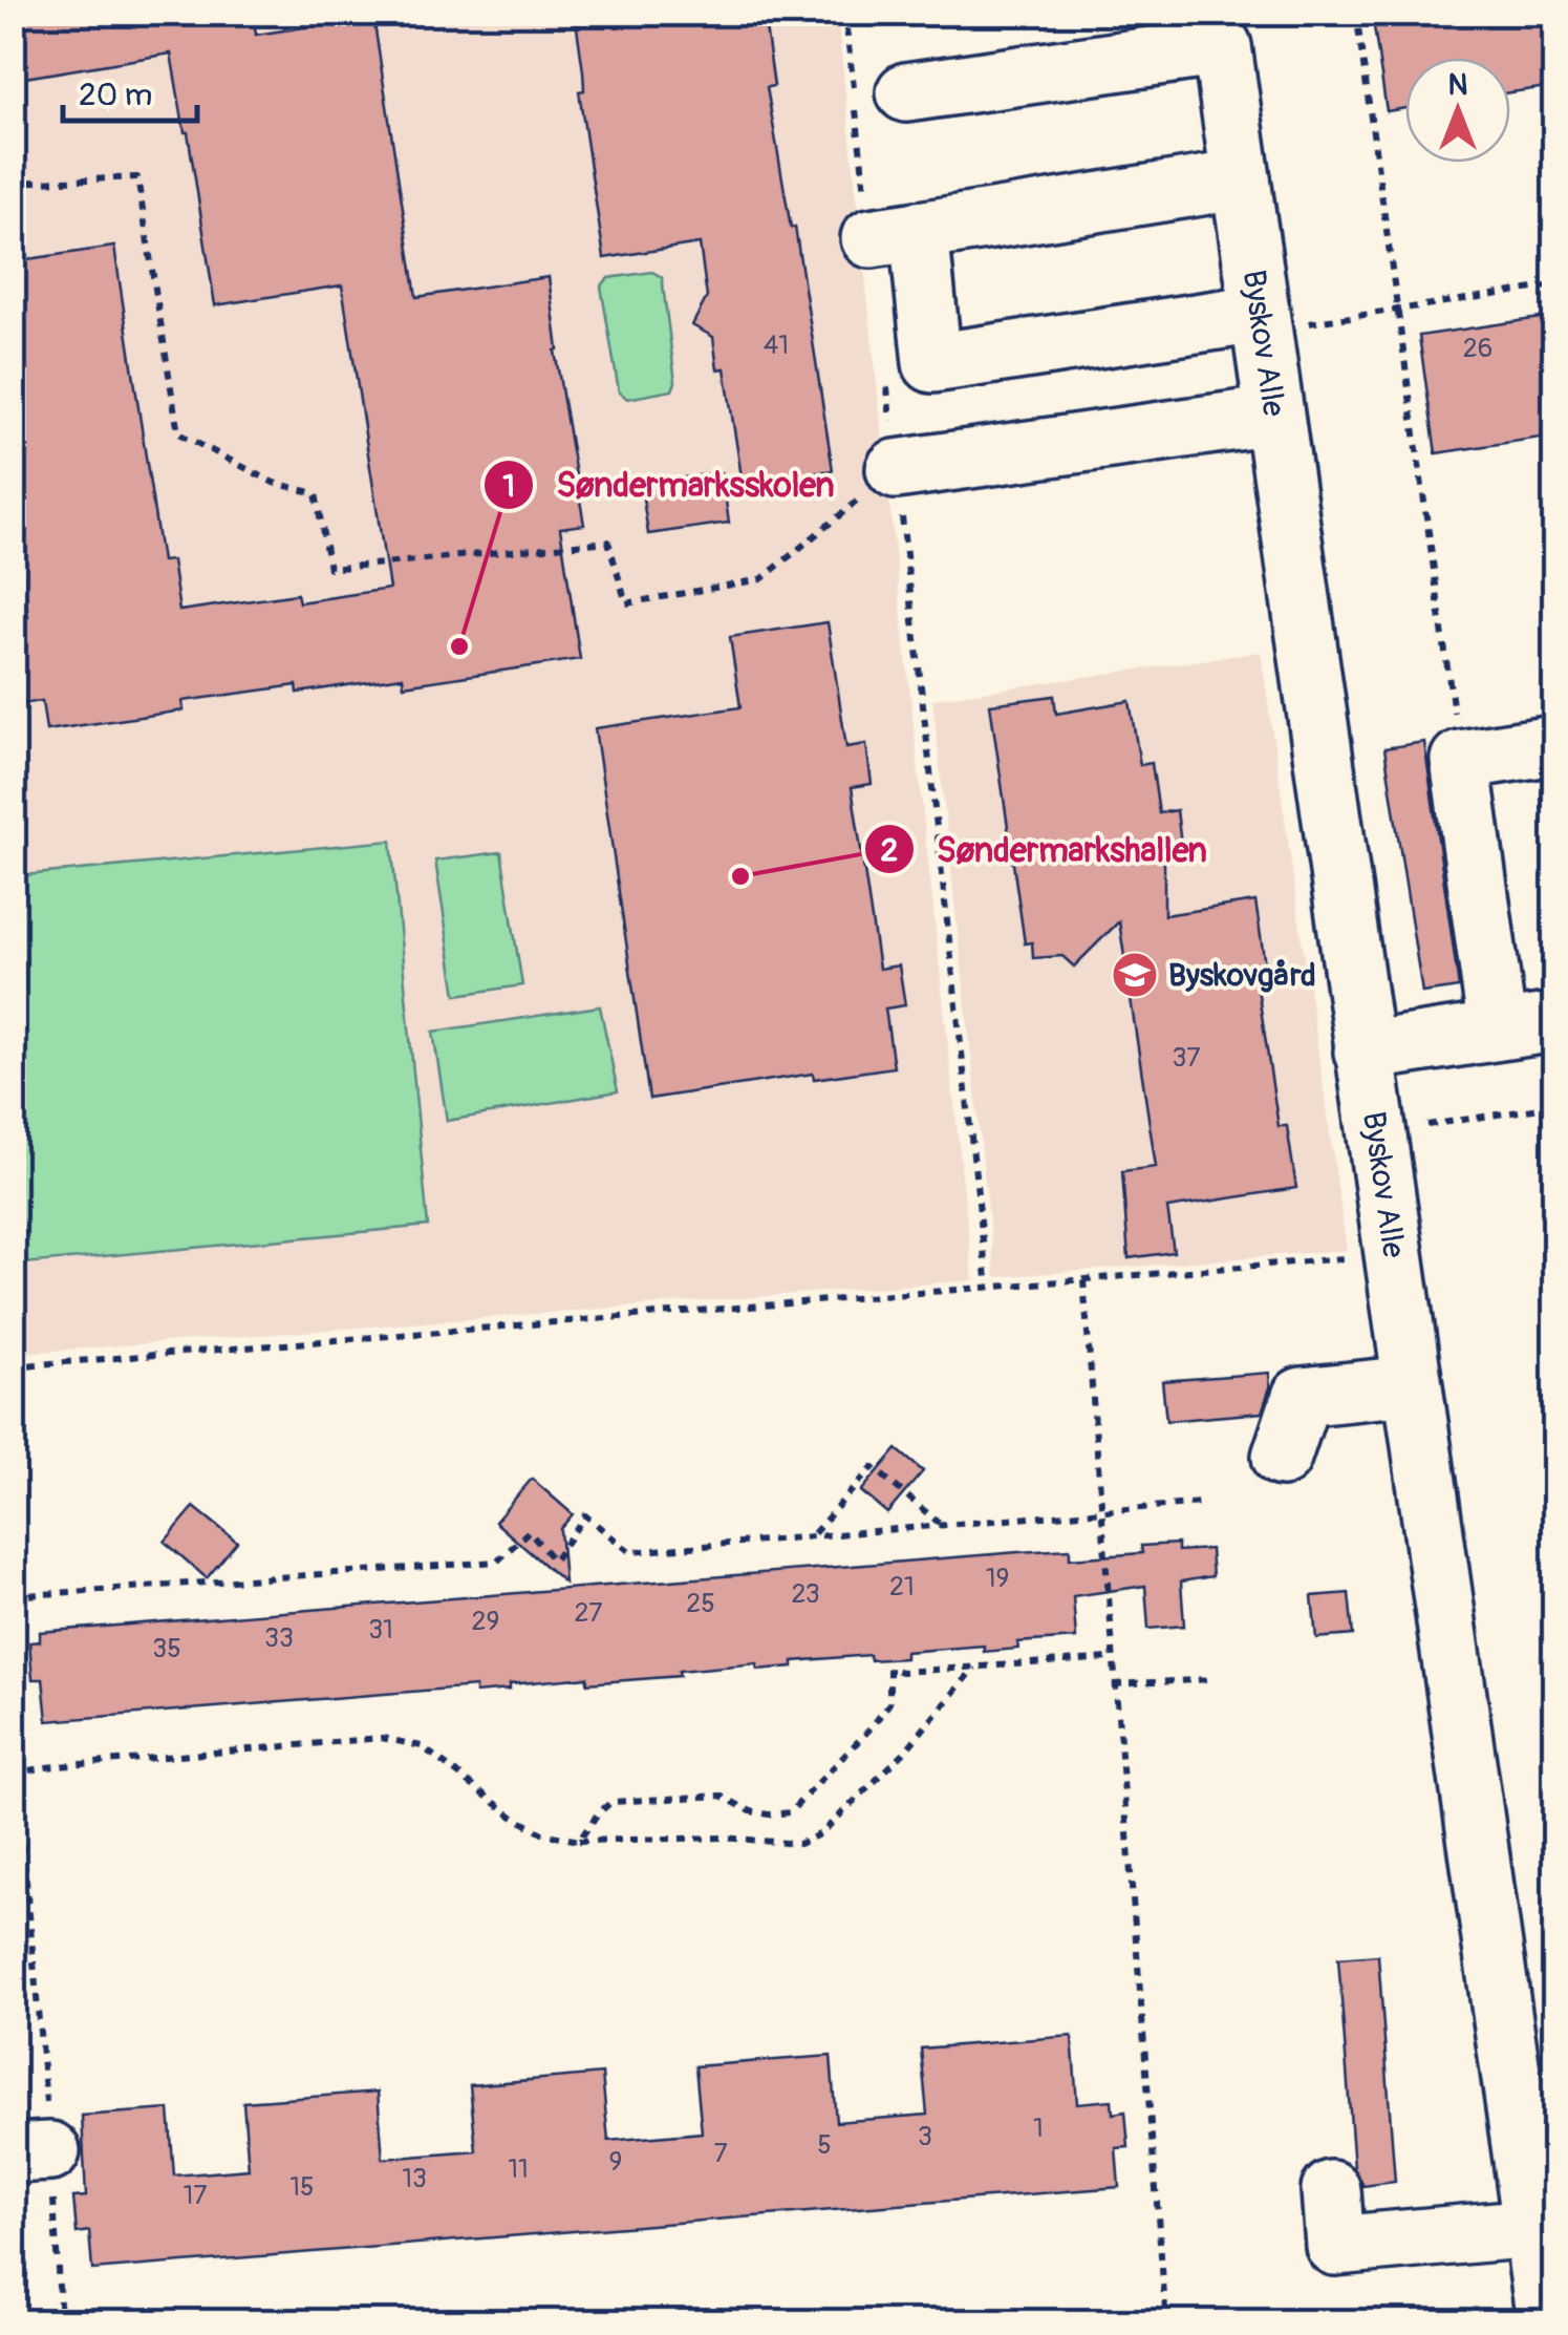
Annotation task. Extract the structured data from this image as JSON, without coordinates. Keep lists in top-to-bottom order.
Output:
{
  "streets": {
    "street": ["Byskov Alle"]
  },
  "places": {
    "other": ["Søndermarksskolen", "Søndermarkshallen"],
    "school or university": ["Byskovgård"]
  },
  "house_numbers": [
    "41",
    "26",
    "37",
    "19",
    "21",
    "23",
    "25",
    "27",
    "29",
    "31",
    "33",
    "35",
    "1",
    "3",
    "5",
    "7",
    "9",
    "11",
    "13",
    "15",
    "17"
  ],
  "scale_bar": "20 m",
  "north": "top"
}
